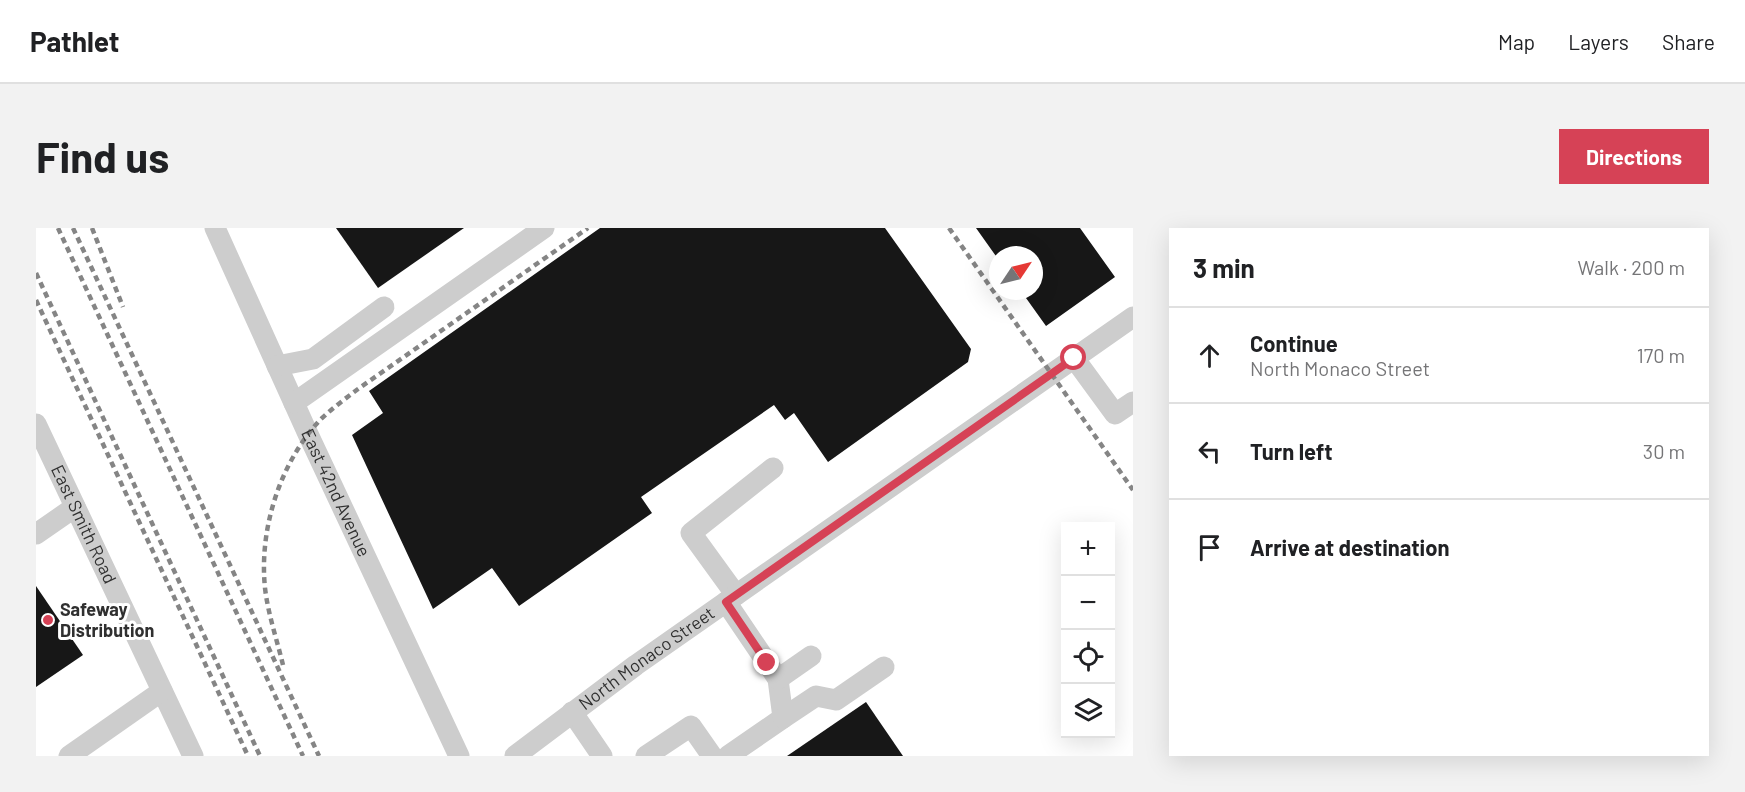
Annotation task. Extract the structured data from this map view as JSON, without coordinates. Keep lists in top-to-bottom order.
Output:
{
  "streets": {
    "street": ["East 42nd Avenue", "East Smith Road", "North Monaco Street"]
  },
  "places": ["Safeway Distribution"],
  "north": "top right",
  "page": {
    "header": "Pathlet",
    "nav": ["Map", "Layers", "Share"],
    "buttons": "Directions",
    "title": "Find us",
    "heading": ["3 min", "Walk · 200 m"],
    "list": [
      ["Continue", "North Monaco Street", "170 m"],
      ["Turn left", "30 m"],
      "Arrive at destination"
    ],
    "map_buttons": ["+", "−"]
  }
}
